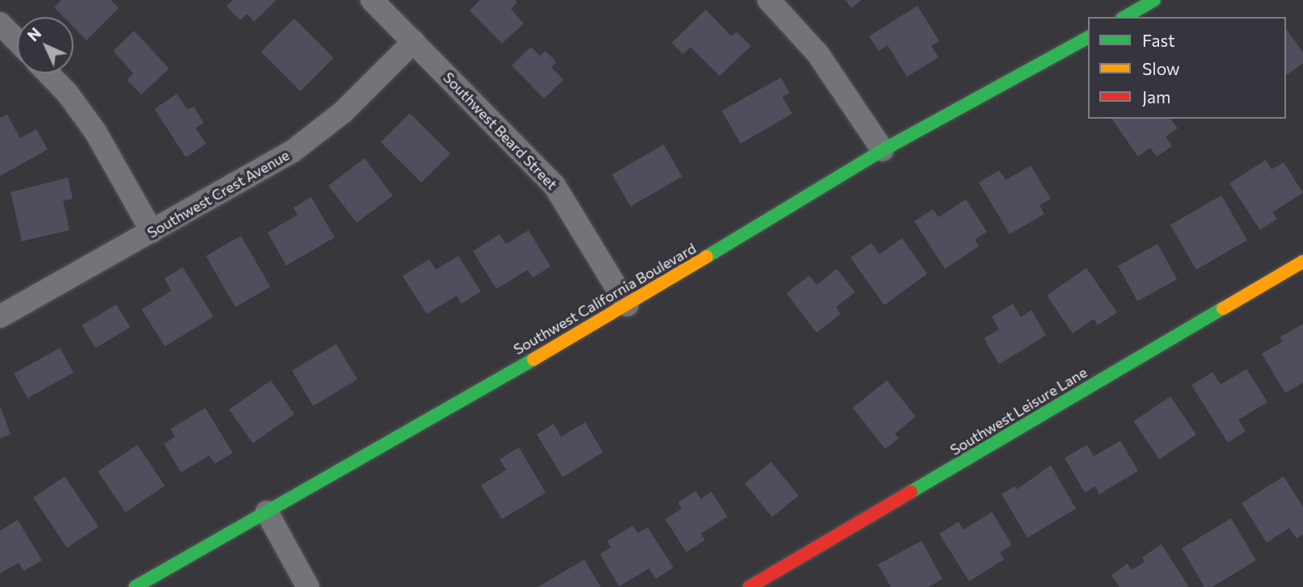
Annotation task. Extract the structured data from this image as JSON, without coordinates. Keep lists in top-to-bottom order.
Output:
{
  "streets": {
    "street": [
      "Southwest Beard Street",
      "Southwest Crest Avenue",
      "Southwest California Boulevard",
      "Southwest Leisure Lane"
    ]
  },
  "crossings": [
    ["Southwest Beard Street", "Southwest Crest Avenue"],
    ["Southwest Beard Street", "Southwest California Boulevard"]
  ],
  "legend": ["Fast", "Slow", "Jam"],
  "north": "top left"
}
